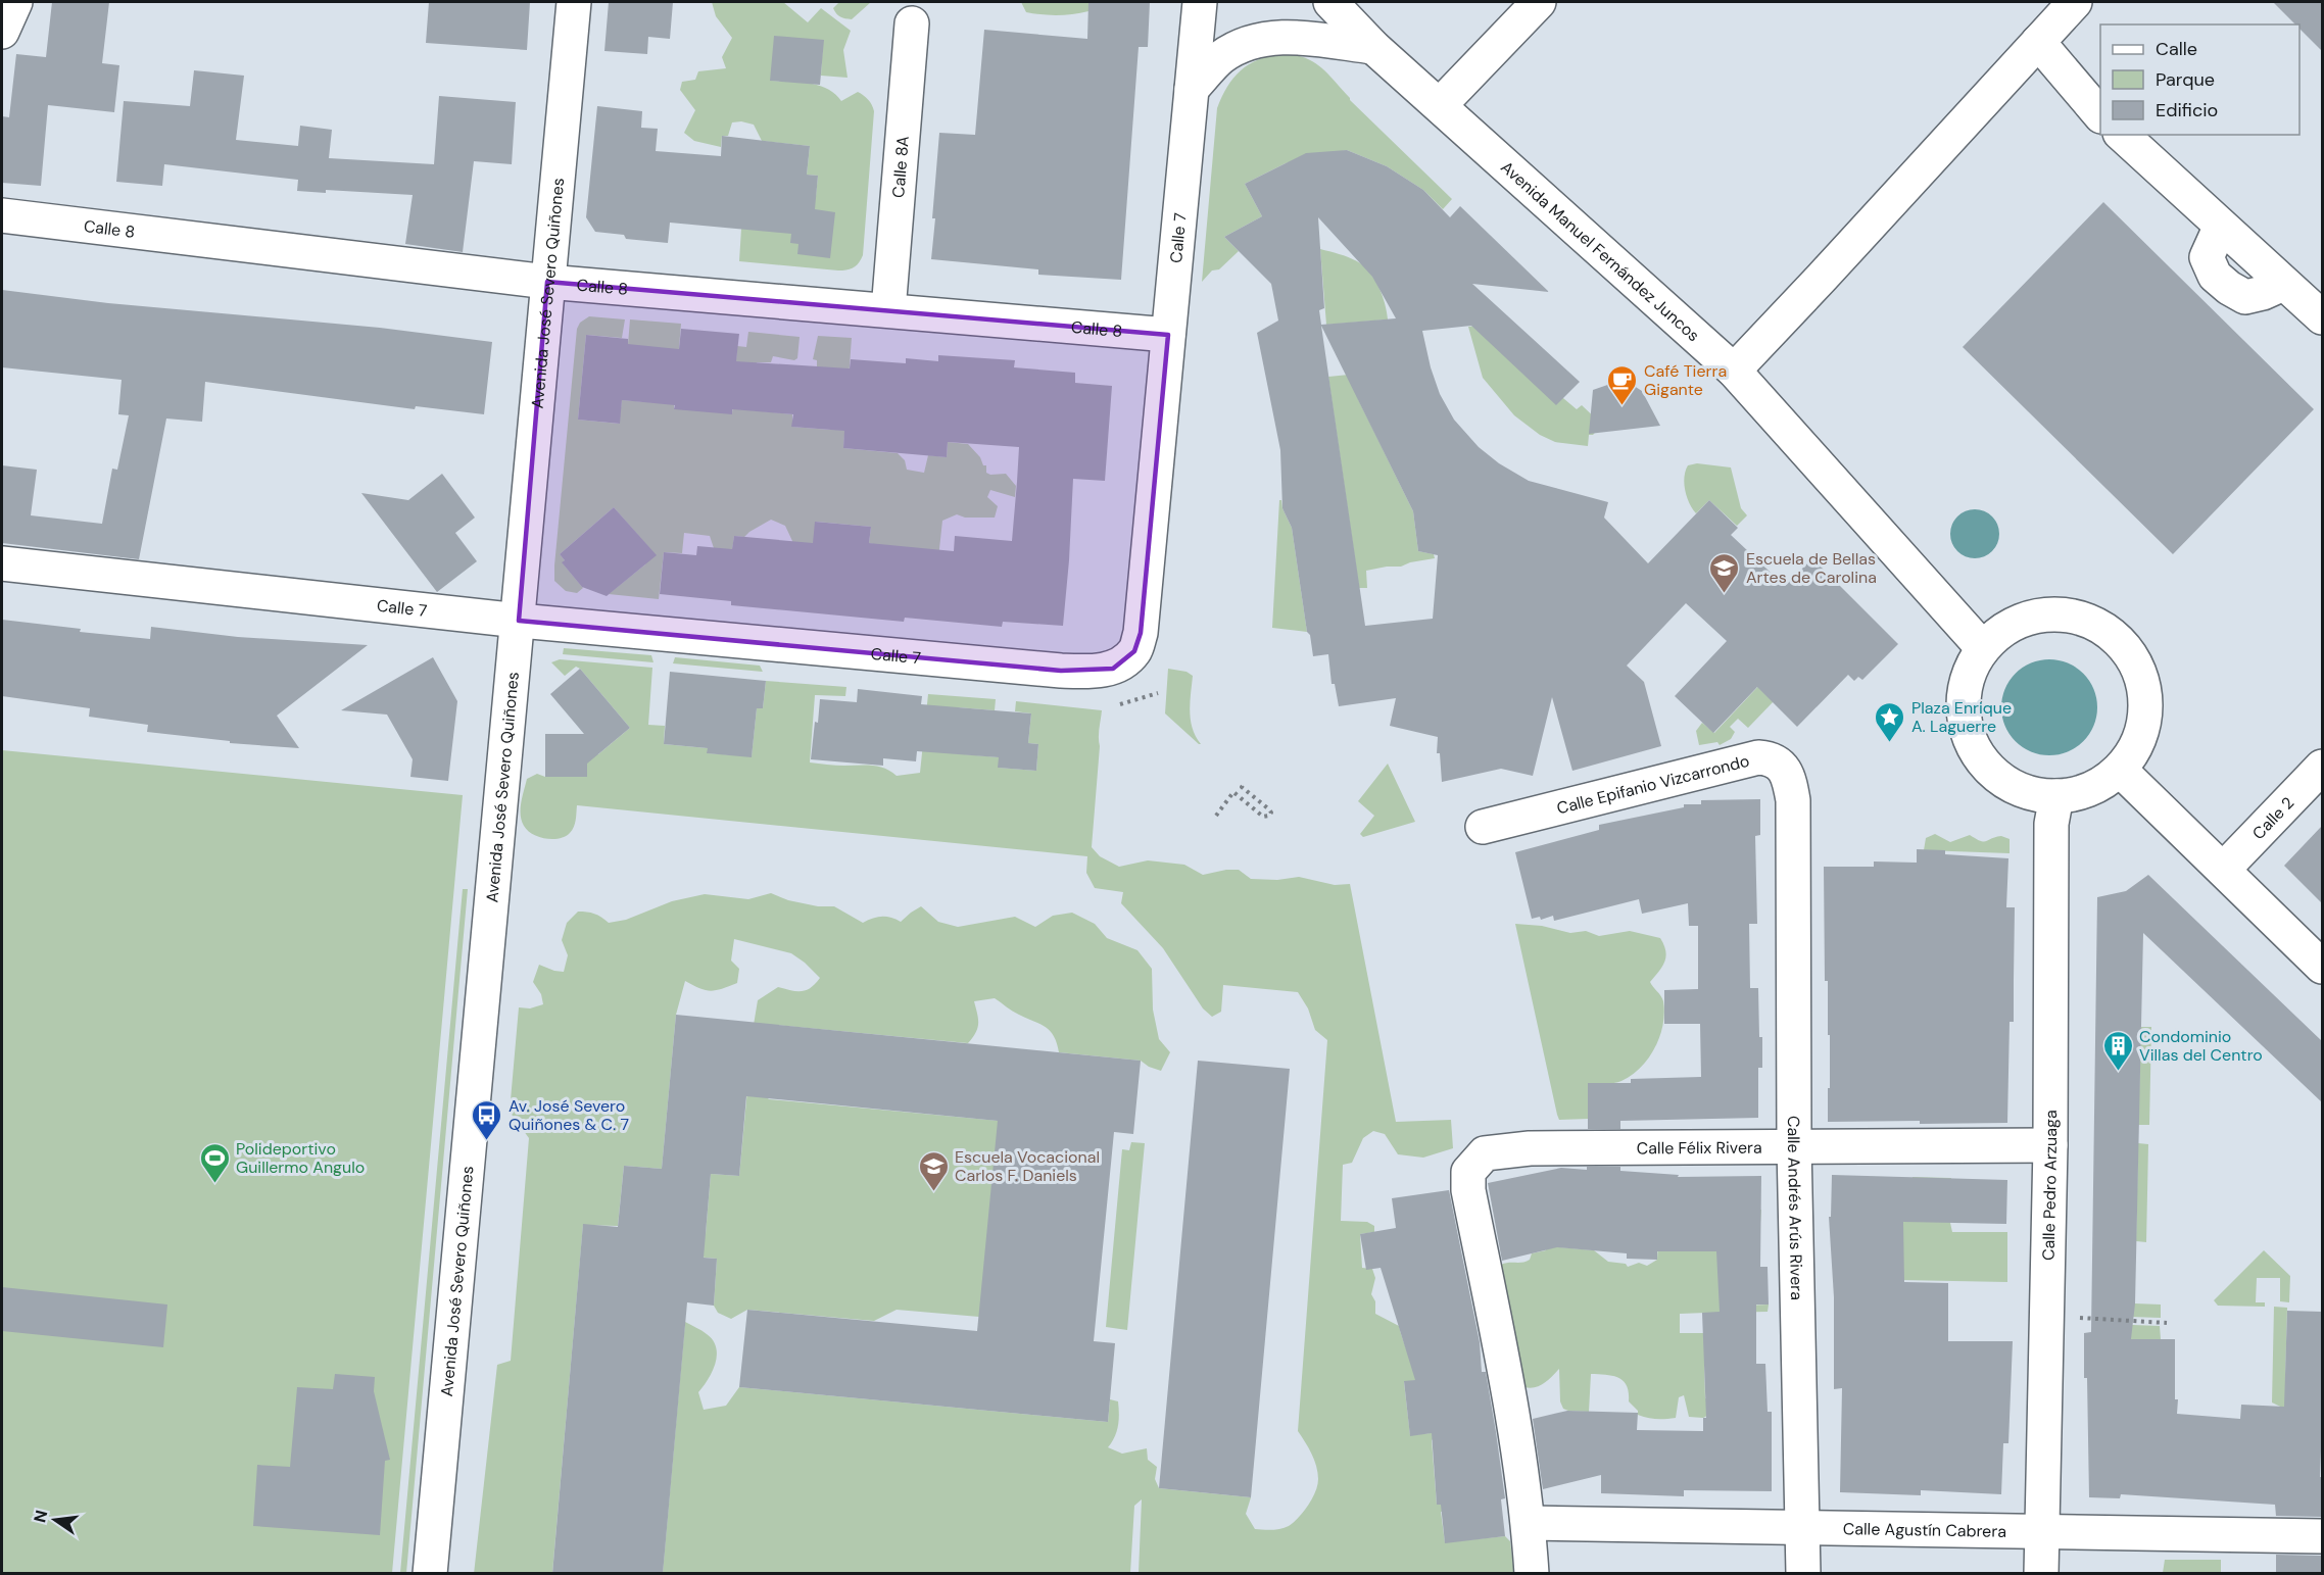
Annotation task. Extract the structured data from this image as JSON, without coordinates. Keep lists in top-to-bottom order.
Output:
{
  "streets": {
    "street": [
      "Calle 8A",
      "Calle 8",
      "Calle 7",
      "Avenida Manuel Fernández Juncos",
      "Avenida José Severo Quiñones",
      "Calle Epifanio Vizcarrondo",
      "Calle 2",
      "Calle Félix Rivera",
      "Calle Pedro Arzuaga",
      "Calle Andrés Arús Rivera",
      "Calle Agustín Cabrera"
    ]
  },
  "crossings": [
    ["Calle 8A", "Calle 8"],
    ["Calle 8", "Calle 7"],
    ["Calle 8", "Avenida José Severo Quiñones"],
    ["Calle 7", "Avenida José Severo Quiñones"],
    ["Avenida Manuel Fernández Juncos", "Calle Pedro Arzuaga"],
    ["Calle Epifanio Vizcarrondo", "Calle Andrés Arús Rivera"],
    ["Calle Félix Rivera", "Calle Pedro Arzuaga"],
    ["Calle Félix Rivera", "Calle Andrés Arús Rivera"],
    ["Calle Félix Rivera", "Calle Agustín Cabrera"],
    ["Calle Pedro Arzuaga", "Calle Agustín Cabrera"],
    ["Calle Andrés Arús Rivera", "Calle Agustín Cabrera"]
  ],
  "places": {
    "cafe": ["Café Tierra Gigante"],
    "school or university": ["Escuela de Bellas Artes de Carolina", "Escuela Vocacional Carlos F. Daniels"],
    "place": ["Plaza Enrique A. Laguerre"],
    "building": ["Condominio Villas del Centro"],
    "bus stop": ["Av. José Severo Quiñones & C. 7"],
    "sports": ["Polideportivo Guillermo Angulo"]
  },
  "legend": ["Calle", "Parque", "Edificio"],
  "north": "left"
}
